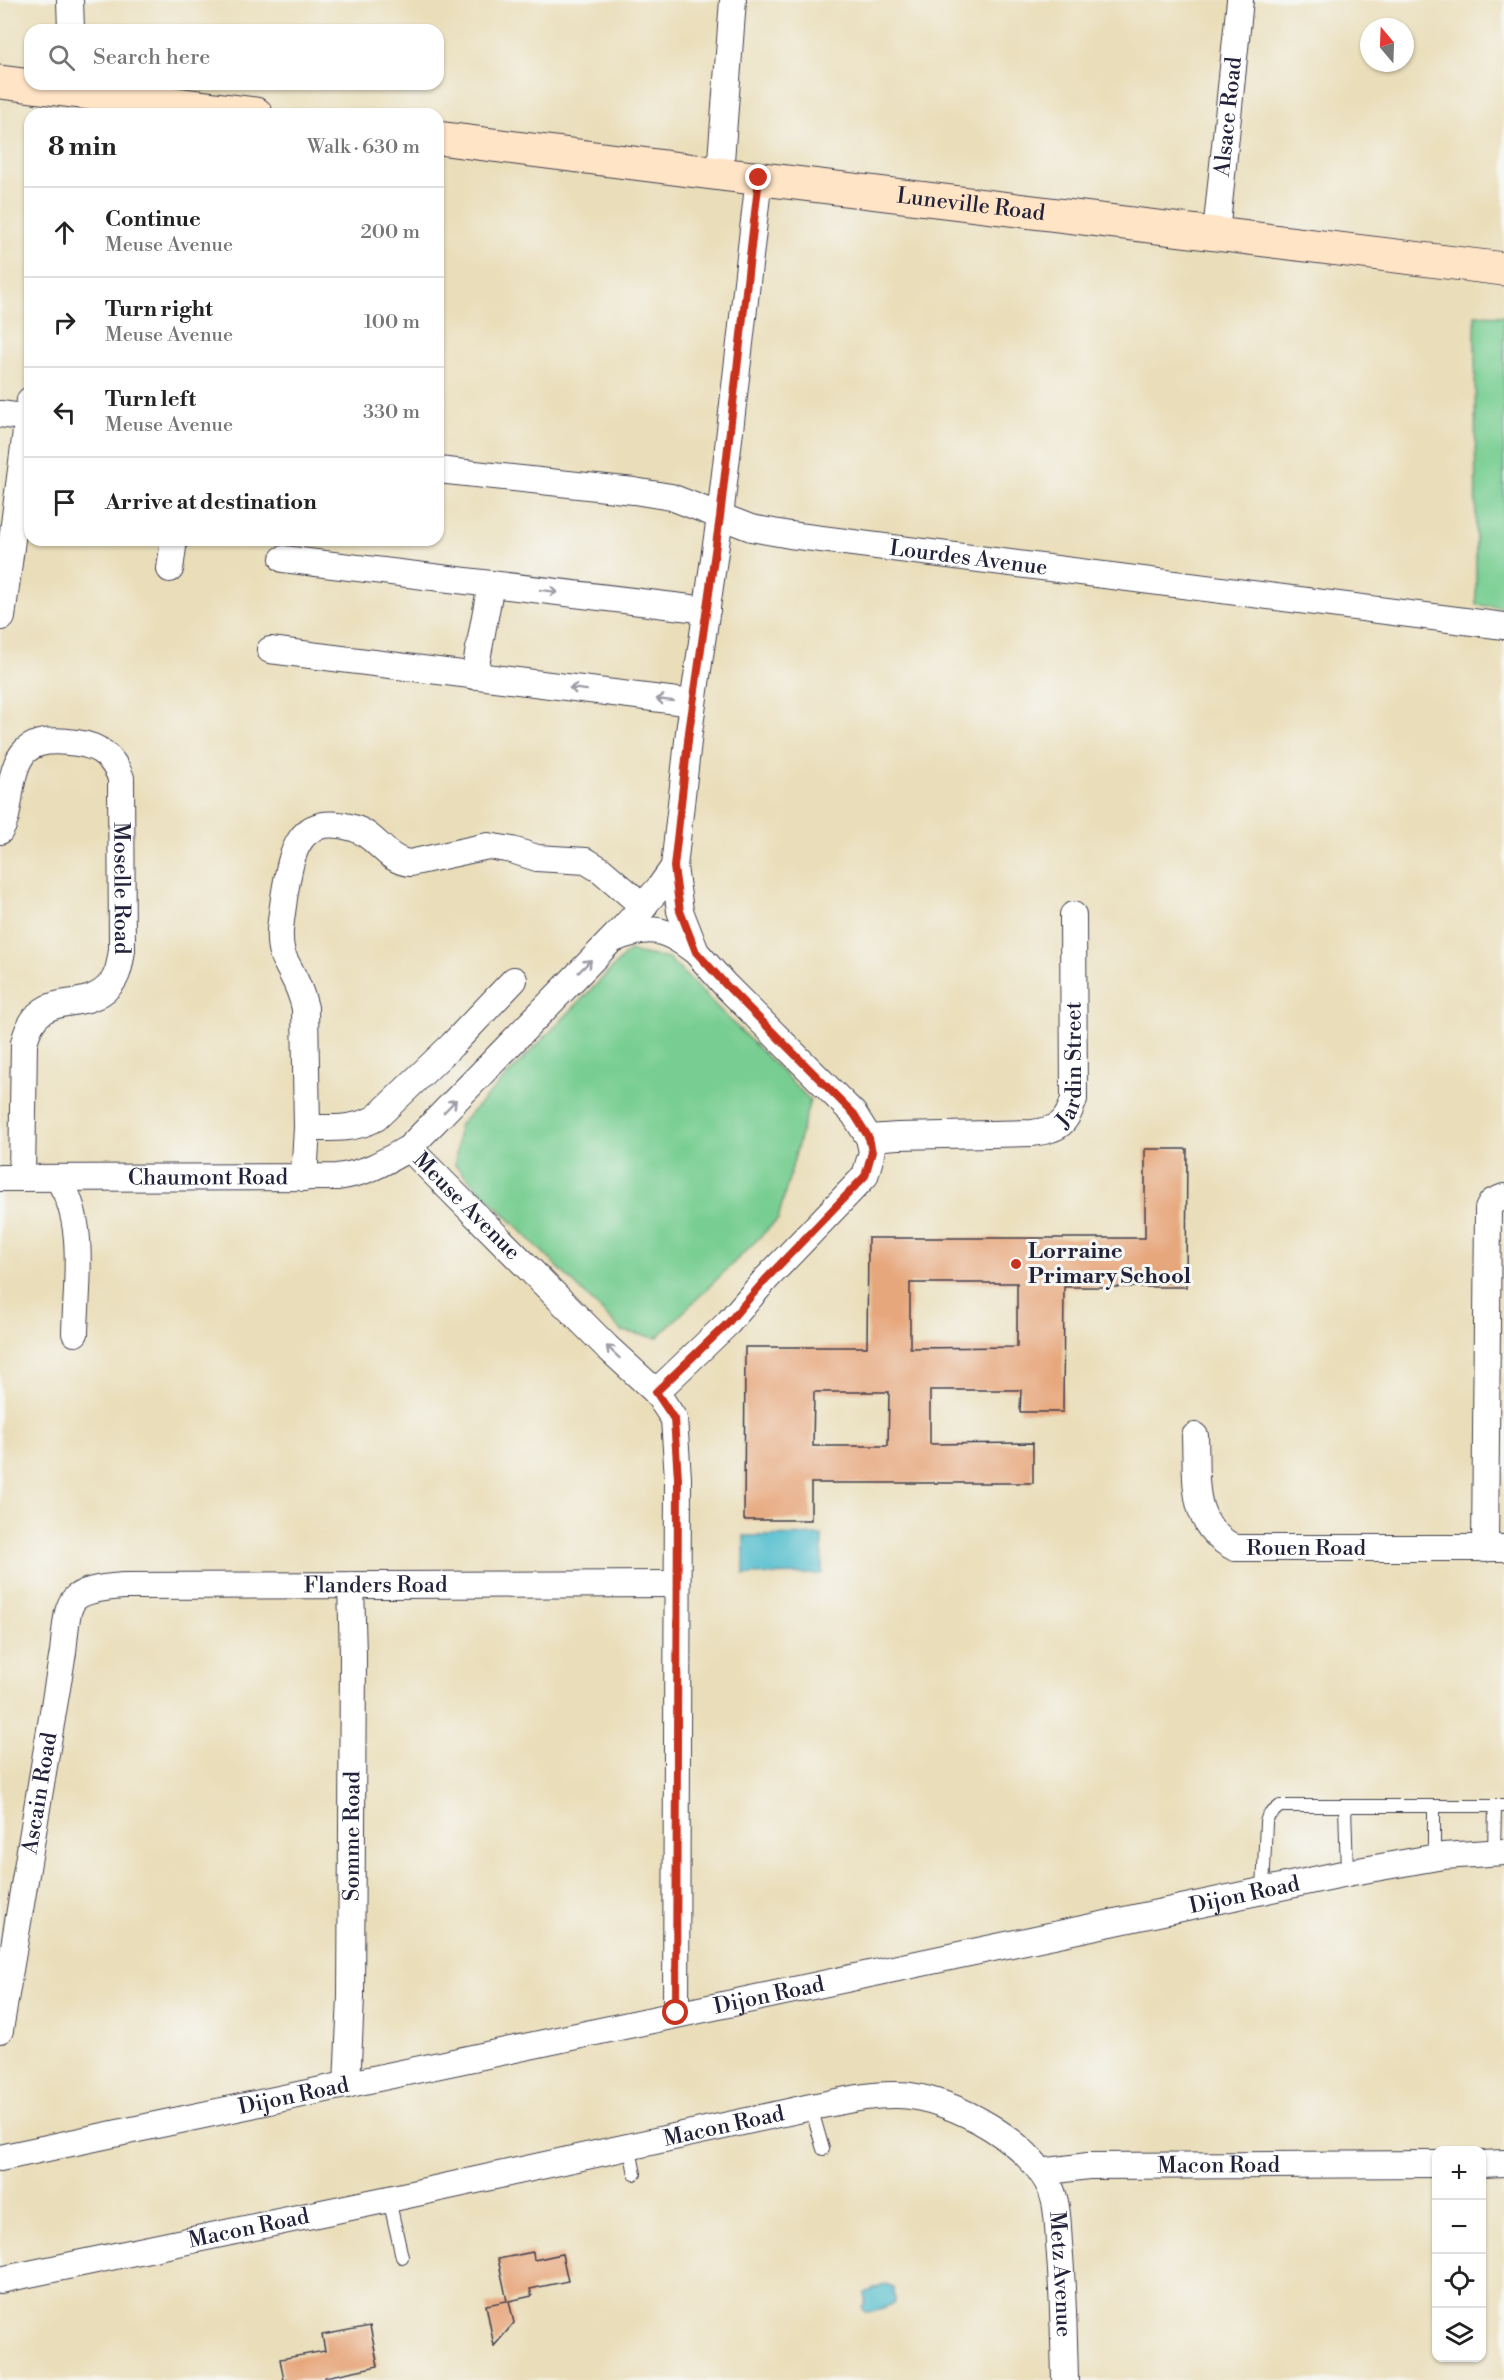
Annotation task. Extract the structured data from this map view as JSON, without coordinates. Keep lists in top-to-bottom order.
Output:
{
  "streets": {
    "street": [
      "Alsace Road",
      "Luneville Road",
      "Lourdes Avenue",
      "Moselle Road",
      "Jardin Street",
      "Chaumont Road",
      "Meuse Avenue",
      "Rouen Road",
      "Flanders Road",
      "Ascain Road",
      "Somme Road",
      "Dijon Road",
      "Macon Road",
      "Metz Avenue"
    ]
  },
  "crossings": [
    ["Alsace Road", "Luneville Road"],
    ["Luneville Road", "Meuse Avenue"],
    ["Lourdes Avenue", "Meuse Avenue"],
    ["Moselle Road", "Chaumont Road"],
    ["Jardin Street", "Meuse Avenue"],
    ["Chaumont Road", "Meuse Avenue"],
    ["Meuse Avenue", "Flanders Road"],
    ["Meuse Avenue", "Dijon Road"],
    ["Flanders Road", "Ascain Road"],
    ["Flanders Road", "Somme Road"],
    ["Somme Road", "Dijon Road"],
    ["Macon Road", "Metz Avenue"]
  ],
  "places": ["Lorraine Primary School"],
  "north": "top",
  "page": {
    "search": "Search here",
    "heading": ["8 min", "Walk · 630 m"],
    "list": [
      ["Continue", "Meuse Avenue", "200 m"],
      ["Turn right", "Meuse Avenue", "100 m"],
      ["Turn left", "Meuse Avenue", "330 m"],
      "Arrive at destination"
    ],
    "map_buttons": ["+", "−"]
  }
}
